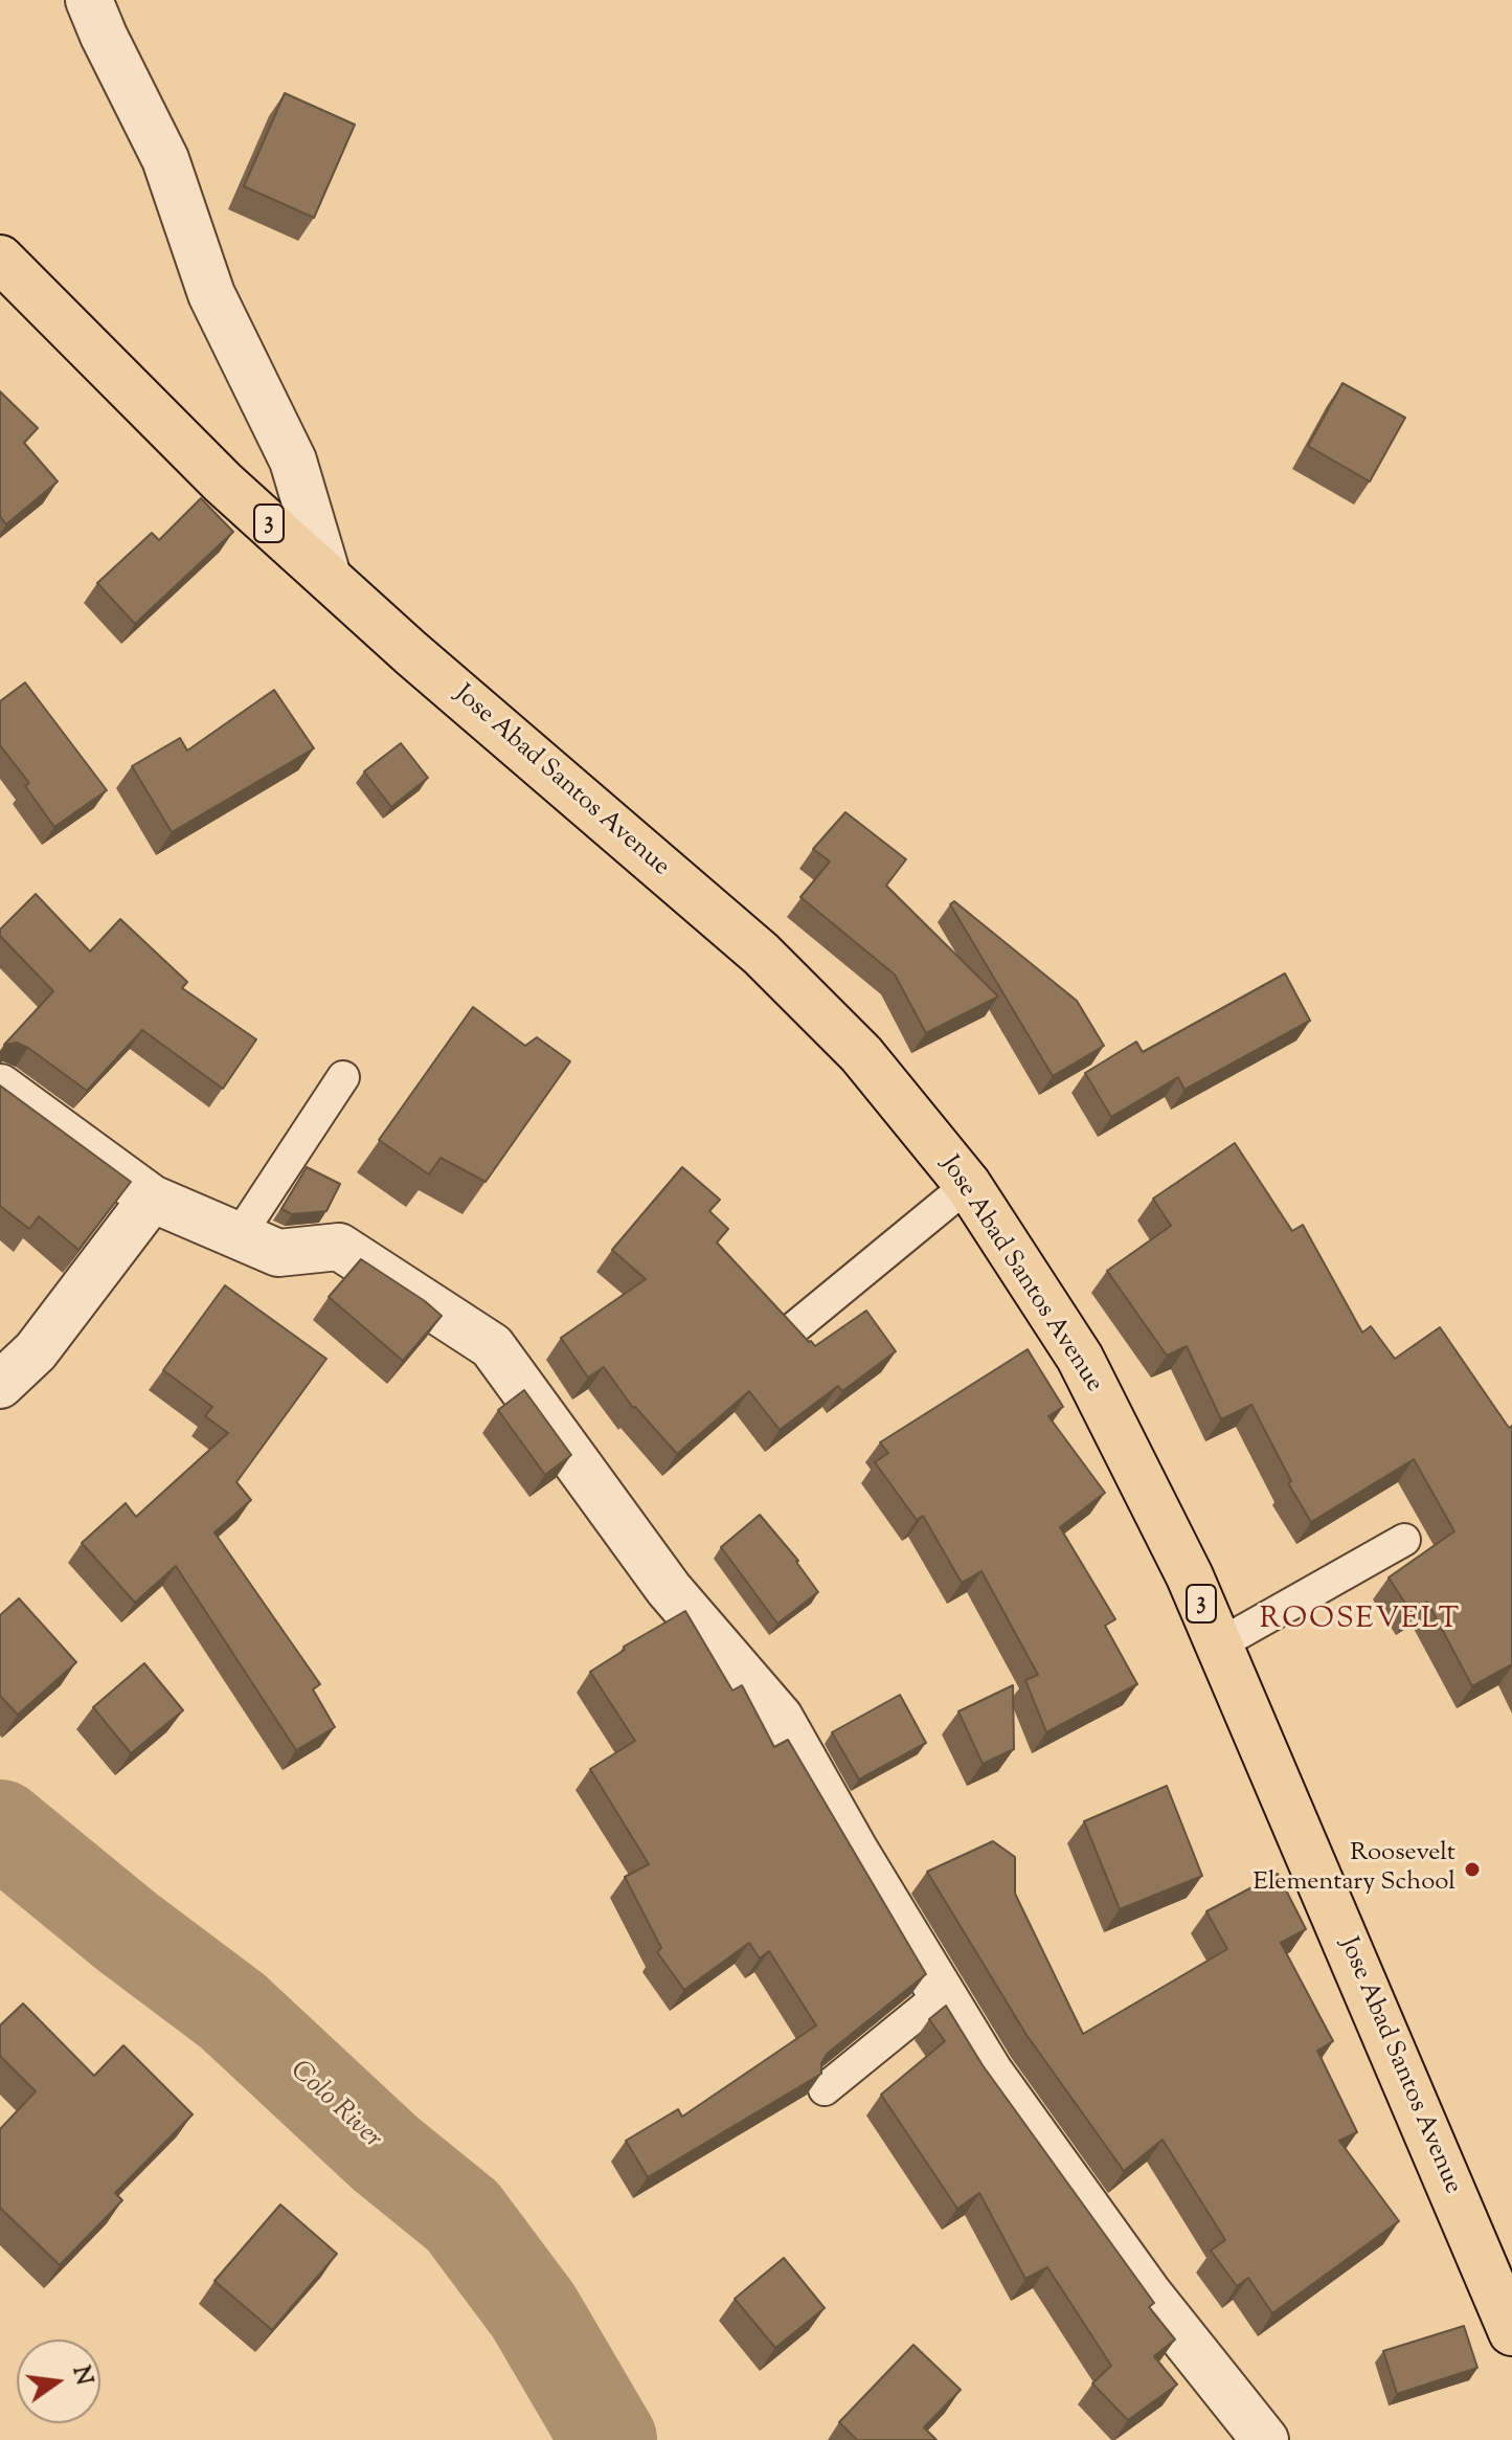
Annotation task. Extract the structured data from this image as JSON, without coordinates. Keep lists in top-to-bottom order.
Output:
{
  "streets": {
    "highway": ["3", "Jose Abad Santos Avenue"]
  },
  "districts": ["ROOSEVELT"],
  "water": ["Colo River"],
  "places": ["Roosevelt Elementary School"],
  "north": "right"
}
